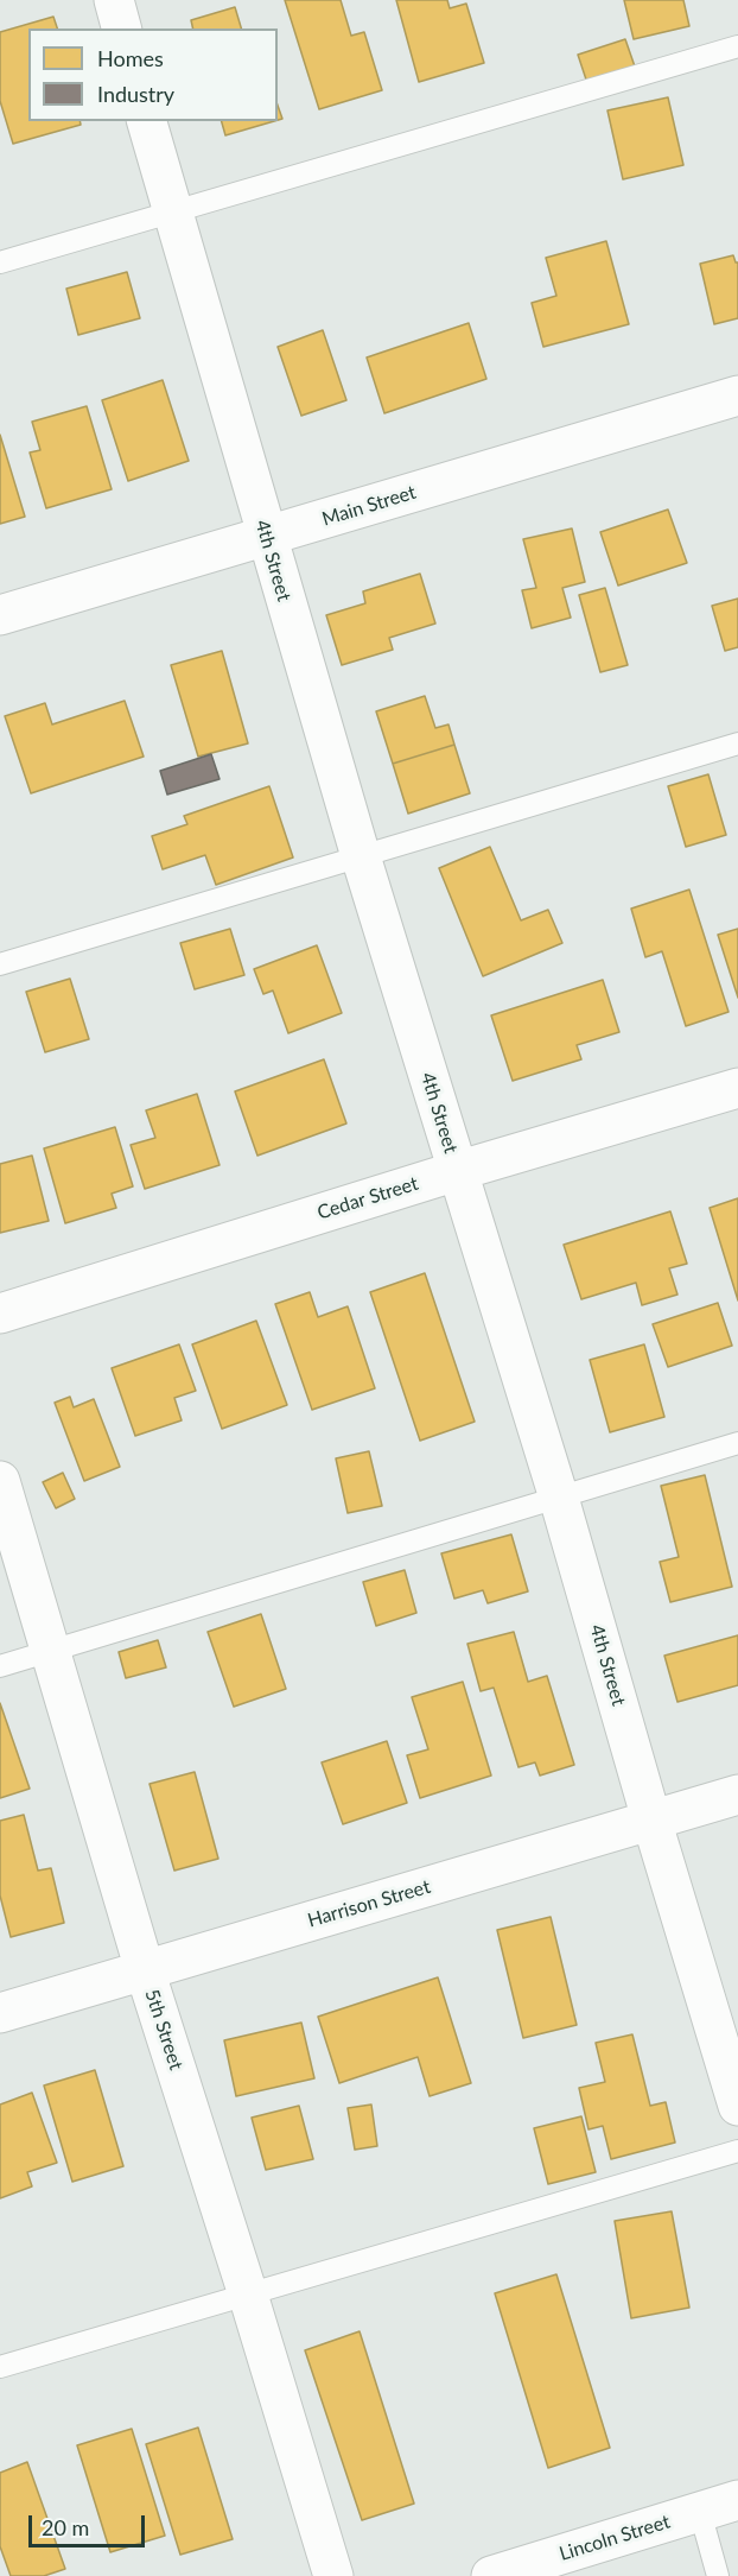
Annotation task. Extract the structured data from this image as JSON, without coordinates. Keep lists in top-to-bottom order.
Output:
{
  "streets": {
    "street": [
      "Main Street",
      "4th Street",
      "Cedar Street",
      "Harrison Street",
      "5th Street",
      "Lincoln Street"
    ]
  },
  "crossings": [
    ["Main Street", "4th Street"],
    ["4th Street", "Cedar Street"],
    ["4th Street", "Harrison Street"],
    ["Harrison Street", "5th Street"]
  ],
  "legend": ["Homes", "Industry"],
  "scale_bar": "20 m"
}
